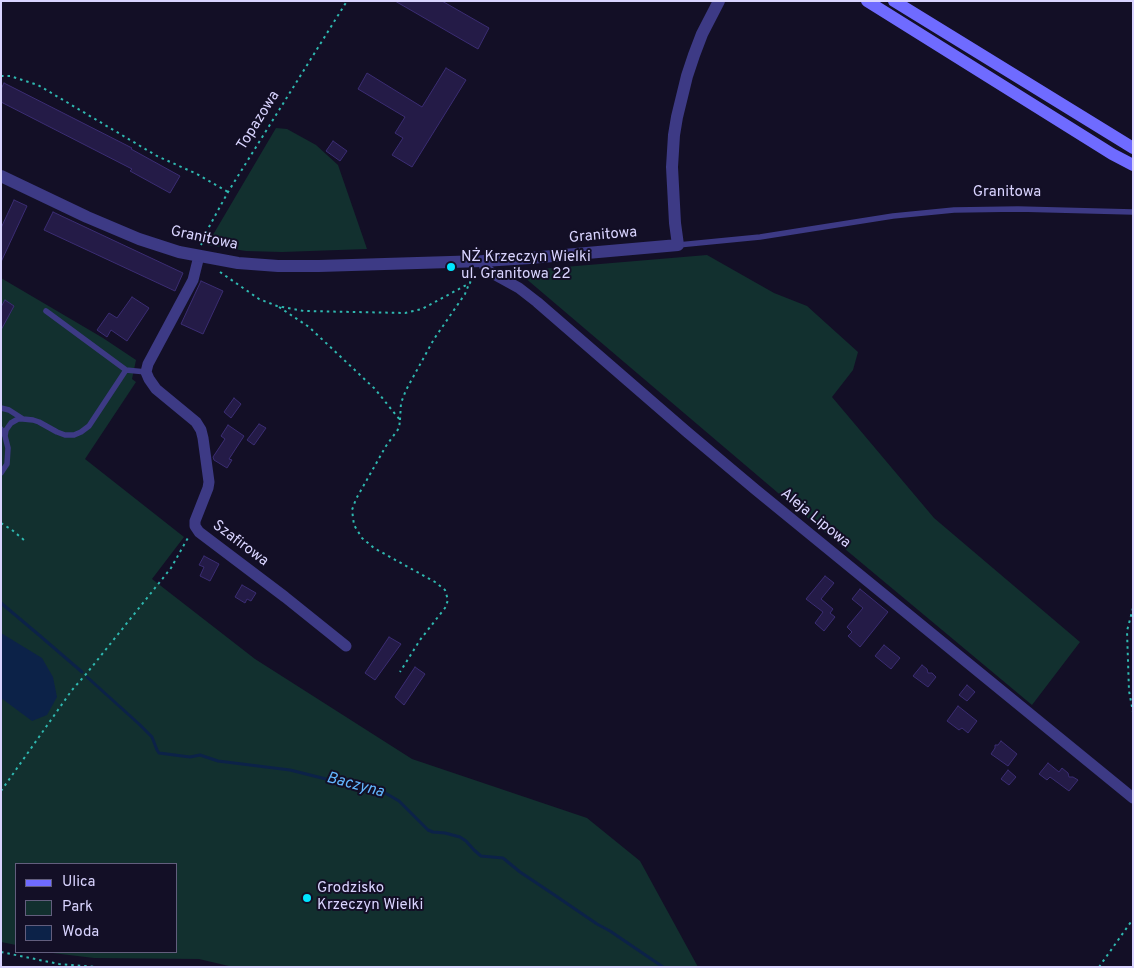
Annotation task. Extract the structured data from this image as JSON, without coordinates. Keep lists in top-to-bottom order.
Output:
{
  "streets": {
    "street": ["Granitowa", "Aleja Lipowa", "Szafirowa"],
    "path": ["Topazowa"]
  },
  "crossings": [
    ["Topazowa", "Granitowa"],
    ["Granitowa", "Aleja Lipowa"]
  ],
  "water": ["Baczyna"],
  "places": ["NŻ Krzeczyn Wielki ul. Granitowa 22", "Grodzisko Krzeczyn Wielki"],
  "legend": ["Ulica", "Park", "Woda"]
}
